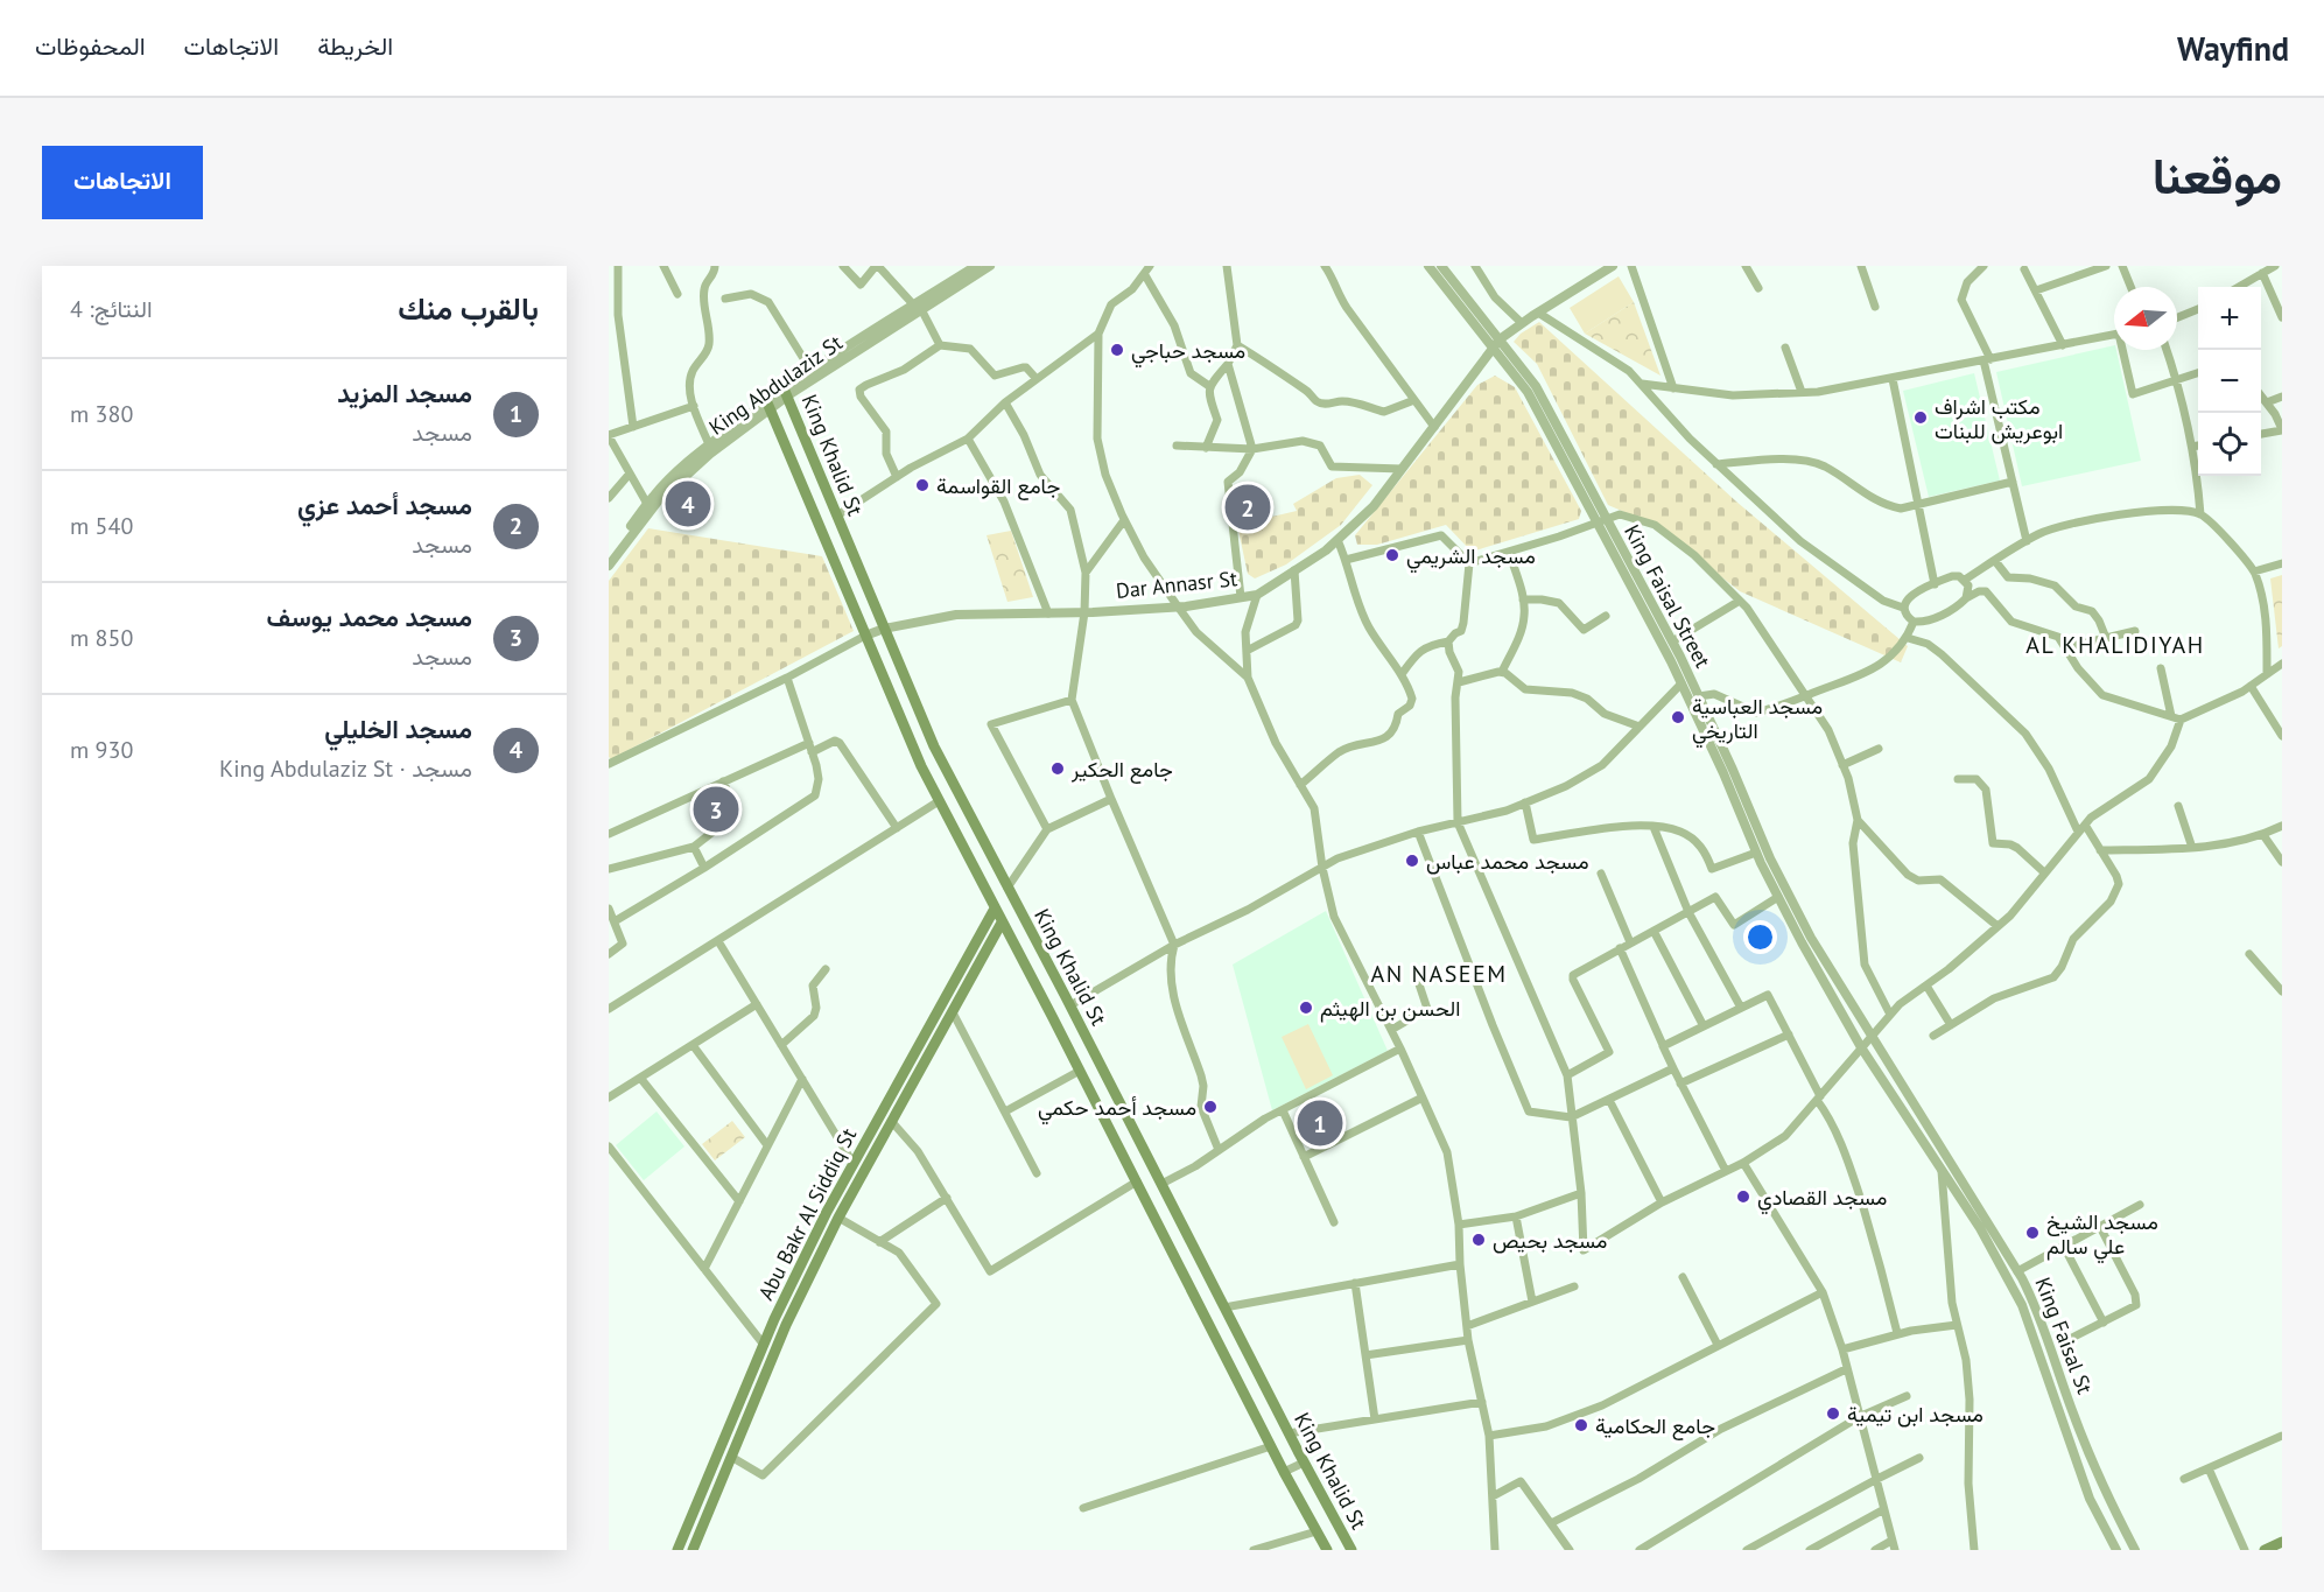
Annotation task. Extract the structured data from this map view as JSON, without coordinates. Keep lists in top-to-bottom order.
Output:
{
  "streets": {
    "main road": ["King Khalid St", "Abu Bakr Al Siddiq St"],
    "street": [
      "King Abdulaziz St",
      "Dar Annasr St",
      "King Faisal Street",
      "King Faisal St"
    ]
  },
  "crossings": [
    ["King Abdulaziz St", "King Khalid St"],
    ["King Khalid St", "Dar Annasr St"],
    ["King Khalid St", "Abu Bakr Al Siddiq St"],
    ["Dar Annasr St", "King Faisal Street"],
    ["King Faisal Street", "King Faisal St"]
  ],
  "districts": ["AL KHALIDIYAH", "AN NASEEM"],
  "places": [
    "مسجد حباجي",
    "مكتب اشراف ابوعريش للبنات",
    "جامع القواسمة",
    "مسجد الشريمي",
    "مسجد العباسية التاريخي",
    "جامع الحكير",
    "مسجد محمد عباس",
    "الحسن بن الهيثم",
    "مسجد أحمد حكمي",
    "مسجد القصادي",
    "مسجد الشيخ علي سالم",
    "مسجد بحيص",
    "مسجد ابن تيمية",
    "جامع الحكامية"
  ],
  "north": "left",
  "page": {
    "header": "Wayfind",
    "nav": ["الخريطة", "الاتجاهات", "المحفوظات"],
    "title": "موقعنا",
    "buttons": "الاتجاهات",
    "heading": ["بالقرب منك", "النتائج: 4"],
    "map_buttons": ["+", "−"],
    "list": [
      {
        "mark": "1",
        "name": "مسجد المزيد",
        "note": "مسجد",
        "value": "380 m"
      },
      {
        "mark": "2",
        "name": "مسجد أحمد عزي",
        "note": "مسجد",
        "value": "540 m"
      },
      {
        "mark": "3",
        "name": "مسجد محمد يوسف",
        "note": "مسجد",
        "value": "850 m"
      },
      {
        "mark": "4",
        "name": "مسجد الخليلي",
        "note": "مسجد · King Abdulaziz St",
        "value": "930 m"
      }
    ],
    "pins": [
      "4",
      "2",
      "3",
      "1"
    ]
  }
}
